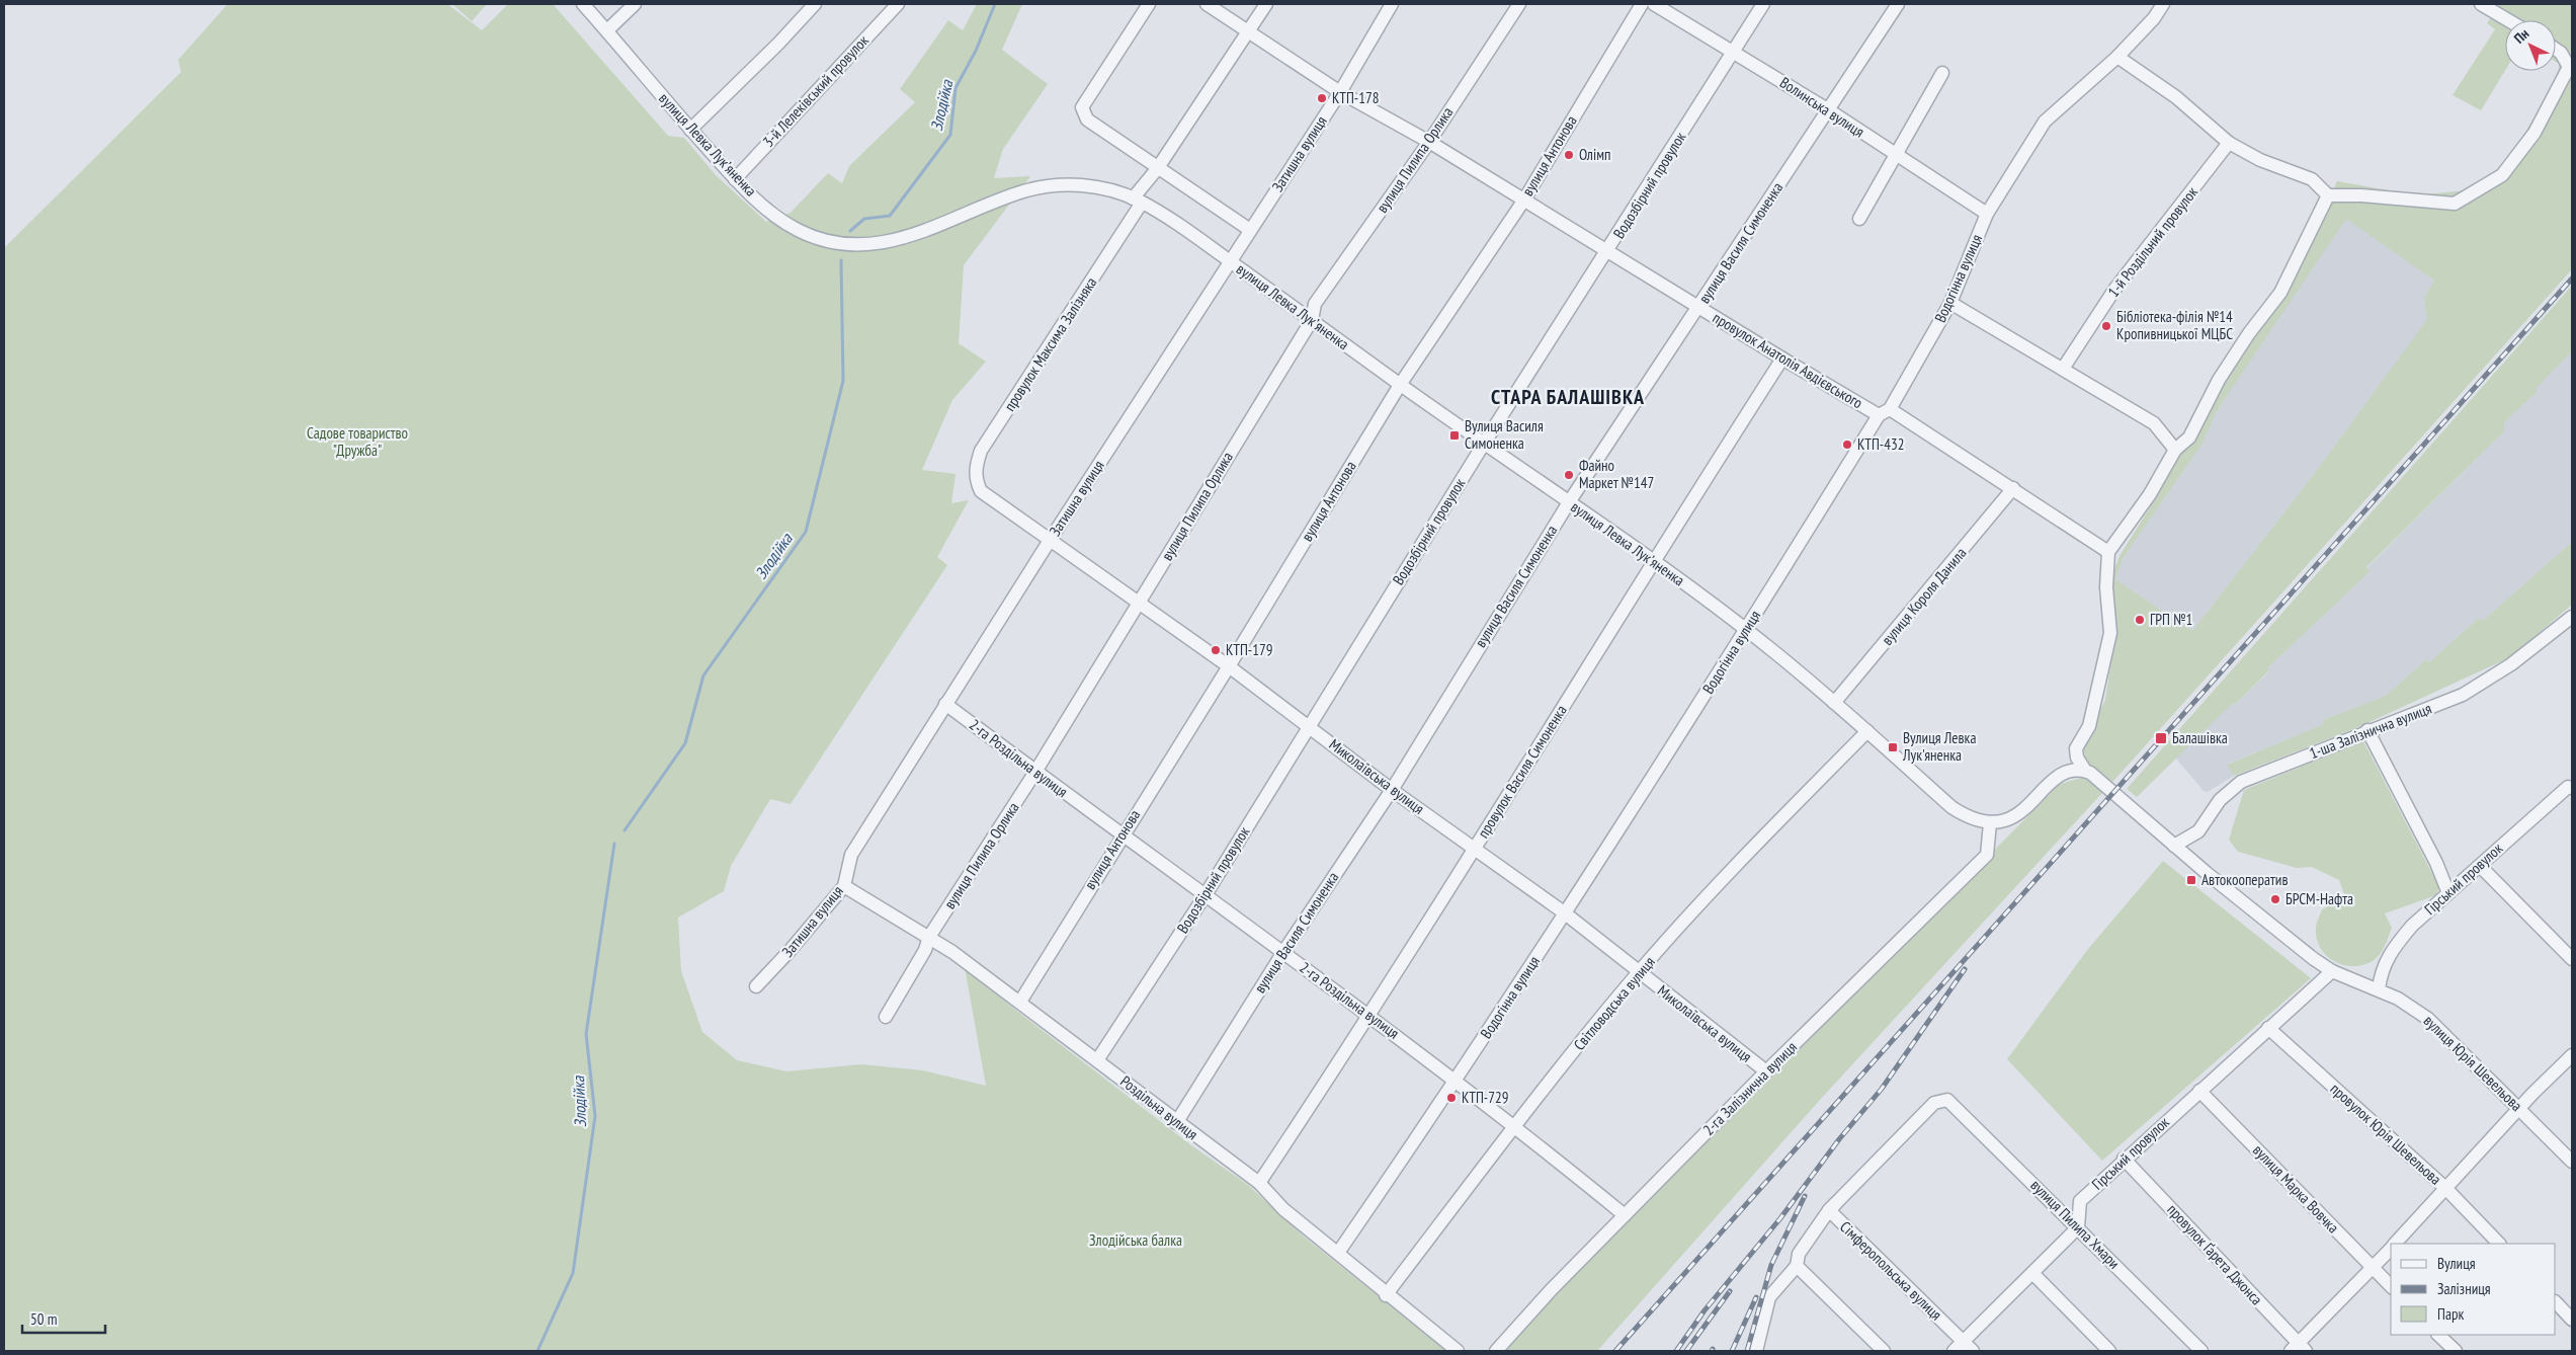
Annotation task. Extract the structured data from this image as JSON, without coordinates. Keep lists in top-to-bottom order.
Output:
{
  "streets": {
    "street": [
      "3-й Лелеківський провулок",
      "Волинська вулиця",
      "вулиця Левка Лукʼяненка",
      "Затишна вулиця",
      "вулиця Антонова",
      "вулиця Пилипа Орлика",
      "Водозбірний провулок",
      "1-й Роздільний провулок",
      "вулиця Василя Симоненка",
      "Водогінна вулиця",
      "провулок Максима Залізняка",
      "провулок Анатолія Авдієвського",
      "вулиця Короля Данила",
      "1-ша Залізнична вулиця",
      "2-га Роздільна вулиця",
      "провулок Василя Симоненка",
      "Миколаївська вулиця",
      "Гірський провулок",
      "Світловодська вулиця",
      "вулиця Юрія Шевельова",
      "2-га Залізнична вулиця",
      "Роздільна вулиця",
      "провулок Юрія Шевельова",
      "вулиця Марка Вовчка",
      "вулиця Пилипа Хмари",
      "провулок Ґарета Джонса",
      "Сімферопольська вулиця"
    ]
  },
  "crossings": [
    ["3-й Лелеківський провулок", "вулиця Левка Лукʼяненка"],
    ["Волинська вулиця", "Водозбірний провулок"],
    ["Волинська вулиця", "вулиця Василя Симоненка"],
    ["Волинська вулиця", "Водогінна вулиця"],
    ["вулиця Левка Лукʼяненка", "Затишна вулиця"],
    ["вулиця Левка Лукʼяненка", "вулиця Антонова"],
    ["вулиця Левка Лукʼяненка", "вулиця Пилипа Орлика"],
    ["вулиця Левка Лукʼяненка", "Водозбірний провулок"],
    ["вулиця Левка Лукʼяненка", "вулиця Василя Симоненка"],
    ["вулиця Левка Лукʼяненка", "Водогінна вулиця"],
    ["вулиця Левка Лукʼяненка", "провулок Максима Залізняка"],
    ["вулиця Левка Лукʼяненка", "вулиця Короля Данила"],
    ["вулиця Левка Лукʼяненка", "провулок Василя Симоненка"],
    ["вулиця Левка Лукʼяненка", "Світловодська вулиця"],
    ["вулиця Левка Лукʼяненка", "2-га Залізнична вулиця"],
    ["Затишна вулиця", "провулок Анатолія Авдієвського"],
    ["Затишна вулиця", "2-га Роздільна вулиця"],
    ["Затишна вулиця", "Миколаївська вулиця"],
    ["Затишна вулиця", "Роздільна вулиця"],
    ["вулиця Антонова", "провулок Анатолія Авдієвського"],
    ["вулиця Антонова", "2-га Роздільна вулиця"],
    ["вулиця Антонова", "Миколаївська вулиця"],
    ["вулиця Антонова", "Роздільна вулиця"],
    ["вулиця Пилипа Орлика", "провулок Анатолія Авдієвського"],
    ["вулиця Пилипа Орлика", "2-га Роздільна вулиця"],
    ["вулиця Пилипа Орлика", "Миколаївська вулиця"],
    ["вулиця Пилипа Орлика", "Роздільна вулиця"],
    ["Водозбірний провулок", "провулок Анатолія Авдієвського"],
    ["Водозбірний провулок", "2-га Роздільна вулиця"],
    ["Водозбірний провулок", "Миколаївська вулиця"],
    ["Водозбірний провулок", "Роздільна вулиця"],
    ["вулиця Василя Симоненка", "провулок Анатолія Авдієвського"],
    ["вулиця Василя Симоненка", "2-га Роздільна вулиця"],
    ["вулиця Василя Симоненка", "Миколаївська вулиця"],
    ["вулиця Василя Симоненка", "Роздільна вулиця"],
    ["Водогінна вулиця", "провулок Анатолія Авдієвського"],
    ["Водогінна вулиця", "2-га Роздільна вулиця"],
    ["Водогінна вулиця", "Миколаївська вулиця"],
    ["Водогінна вулиця", "Роздільна вулиця"],
    ["провулок Максима Залізняка", "провулок Анатолія Авдієвського"],
    ["провулок Максима Залізняка", "Миколаївська вулиця"],
    ["провулок Анатолія Авдієвського", "вулиця Короля Данила"],
    ["провулок Анатолія Авдієвського", "провулок Василя Симоненка"],
    ["1-ша Залізнична вулиця", "вулиця Юрія Шевельова"],
    ["2-га Роздільна вулиця", "провулок Василя Симоненка"],
    ["2-га Роздільна вулиця", "Світловодська вулиця"],
    ["2-га Роздільна вулиця", "2-га Залізнична вулиця"],
    ["провулок Василя Симоненка", "Миколаївська вулиця"],
    ["провулок Василя Симоненка", "Роздільна вулиця"],
    ["Миколаївська вулиця", "Світловодська вулиця"],
    ["Миколаївська вулиця", "2-га Залізнична вулиця"],
    ["Гірський провулок", "вулиця Юрія Шевельова"],
    ["Гірський провулок", "провулок Юрія Шевельова"],
    ["Гірський провулок", "вулиця Марка Вовчка"],
    ["Гірський провулок", "вулиця Пилипа Хмари"],
    ["Гірський провулок", "провулок Ґарета Джонса"],
    ["Світловодська вулиця", "Роздільна вулиця"],
    ["вулиця Пилипа Хмари", "Сімферопольська вулиця"]
  ],
  "districts": ["СТАРА БАЛАШІВКА"],
  "water": ["Злодійка"],
  "parks": ["Садове товариство \"Дружба\"", "Злодійська балка"],
  "places": {
    "other": [
      "КТП-178",
      "Олімп",
      "Бібліотека-філія №14 Кропивницької МЦБС",
      "КТП-432",
      "Файно Маркет №147",
      "ГРП №1",
      "КТП-179",
      "БРСМ-Нафта",
      "КТП-729"
    ],
    "transit": [
      "Вулиця Василя Симоненка",
      "Балашівка",
      "Вулиця Левка Лук'яненка",
      "Автокооператив"
    ]
  },
  "legend": ["Вулиця", "Залізниця", "Парк"],
  "scale_bar": "50 m",
  "north": "top left"
}
